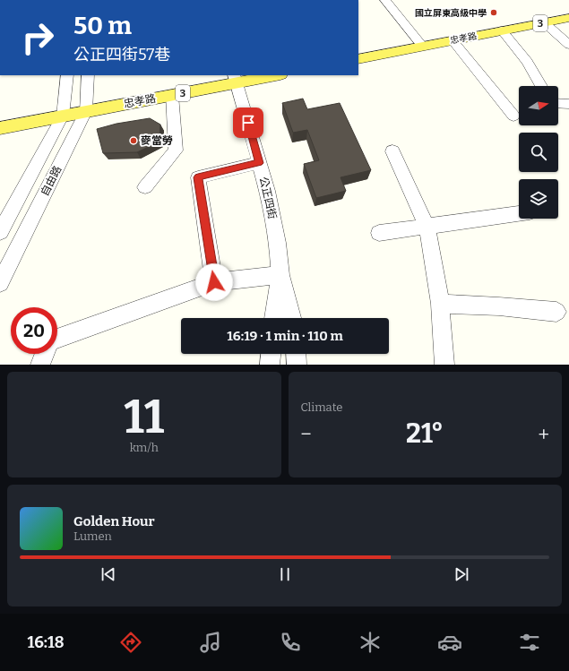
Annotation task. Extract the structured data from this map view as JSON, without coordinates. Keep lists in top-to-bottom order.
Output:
{
  "streets": {
    "main road": ["3", "忠孝路"],
    "street": ["自由路", "公正四街"]
  },
  "crossings": [
    ["忠孝路", "自由路"],
    ["忠孝路", "公正四街"]
  ],
  "places": ["國立屏東高級中學", "麥當勞"],
  "north": "right",
  "page": {
    "turn": ["50 m", "公正四街57巷"],
    "limit": "20",
    "trip": "16:19 · 1 min · 110 m",
    "tile": [
      ["11", "km/h"],
      "Climate"
    ],
    "heat": ["−", "21°", "+"],
    "song": ["Golden Hour", "Lumen"],
    "tabs": "16:18"
  }
}
